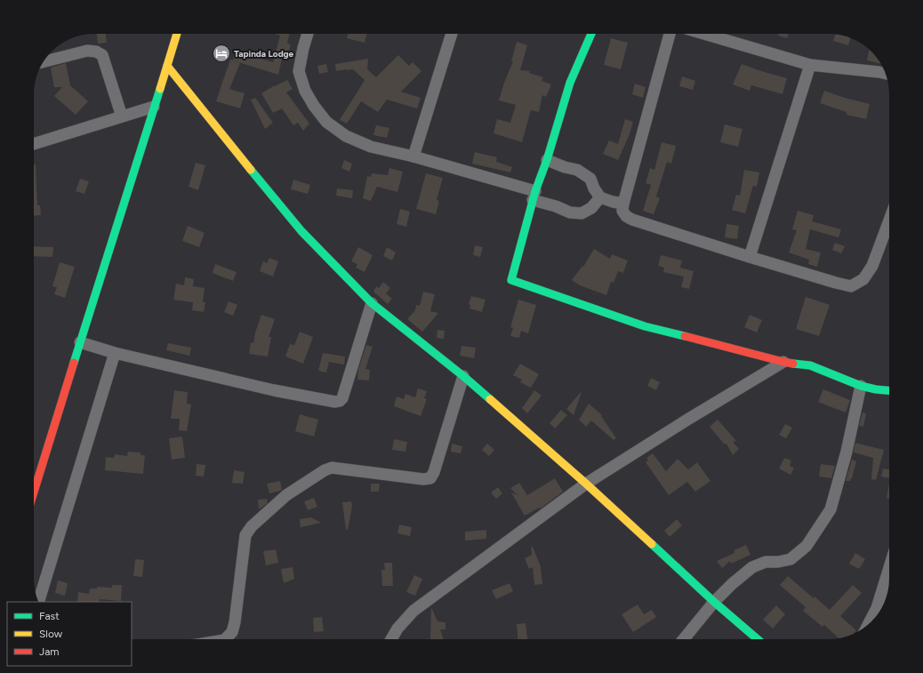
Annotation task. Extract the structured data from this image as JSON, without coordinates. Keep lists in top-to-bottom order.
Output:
{
  "places": {
    "hotel": ["Tapinda Lodge"]
  },
  "legend": ["Fast", "Slow", "Jam"]
}
